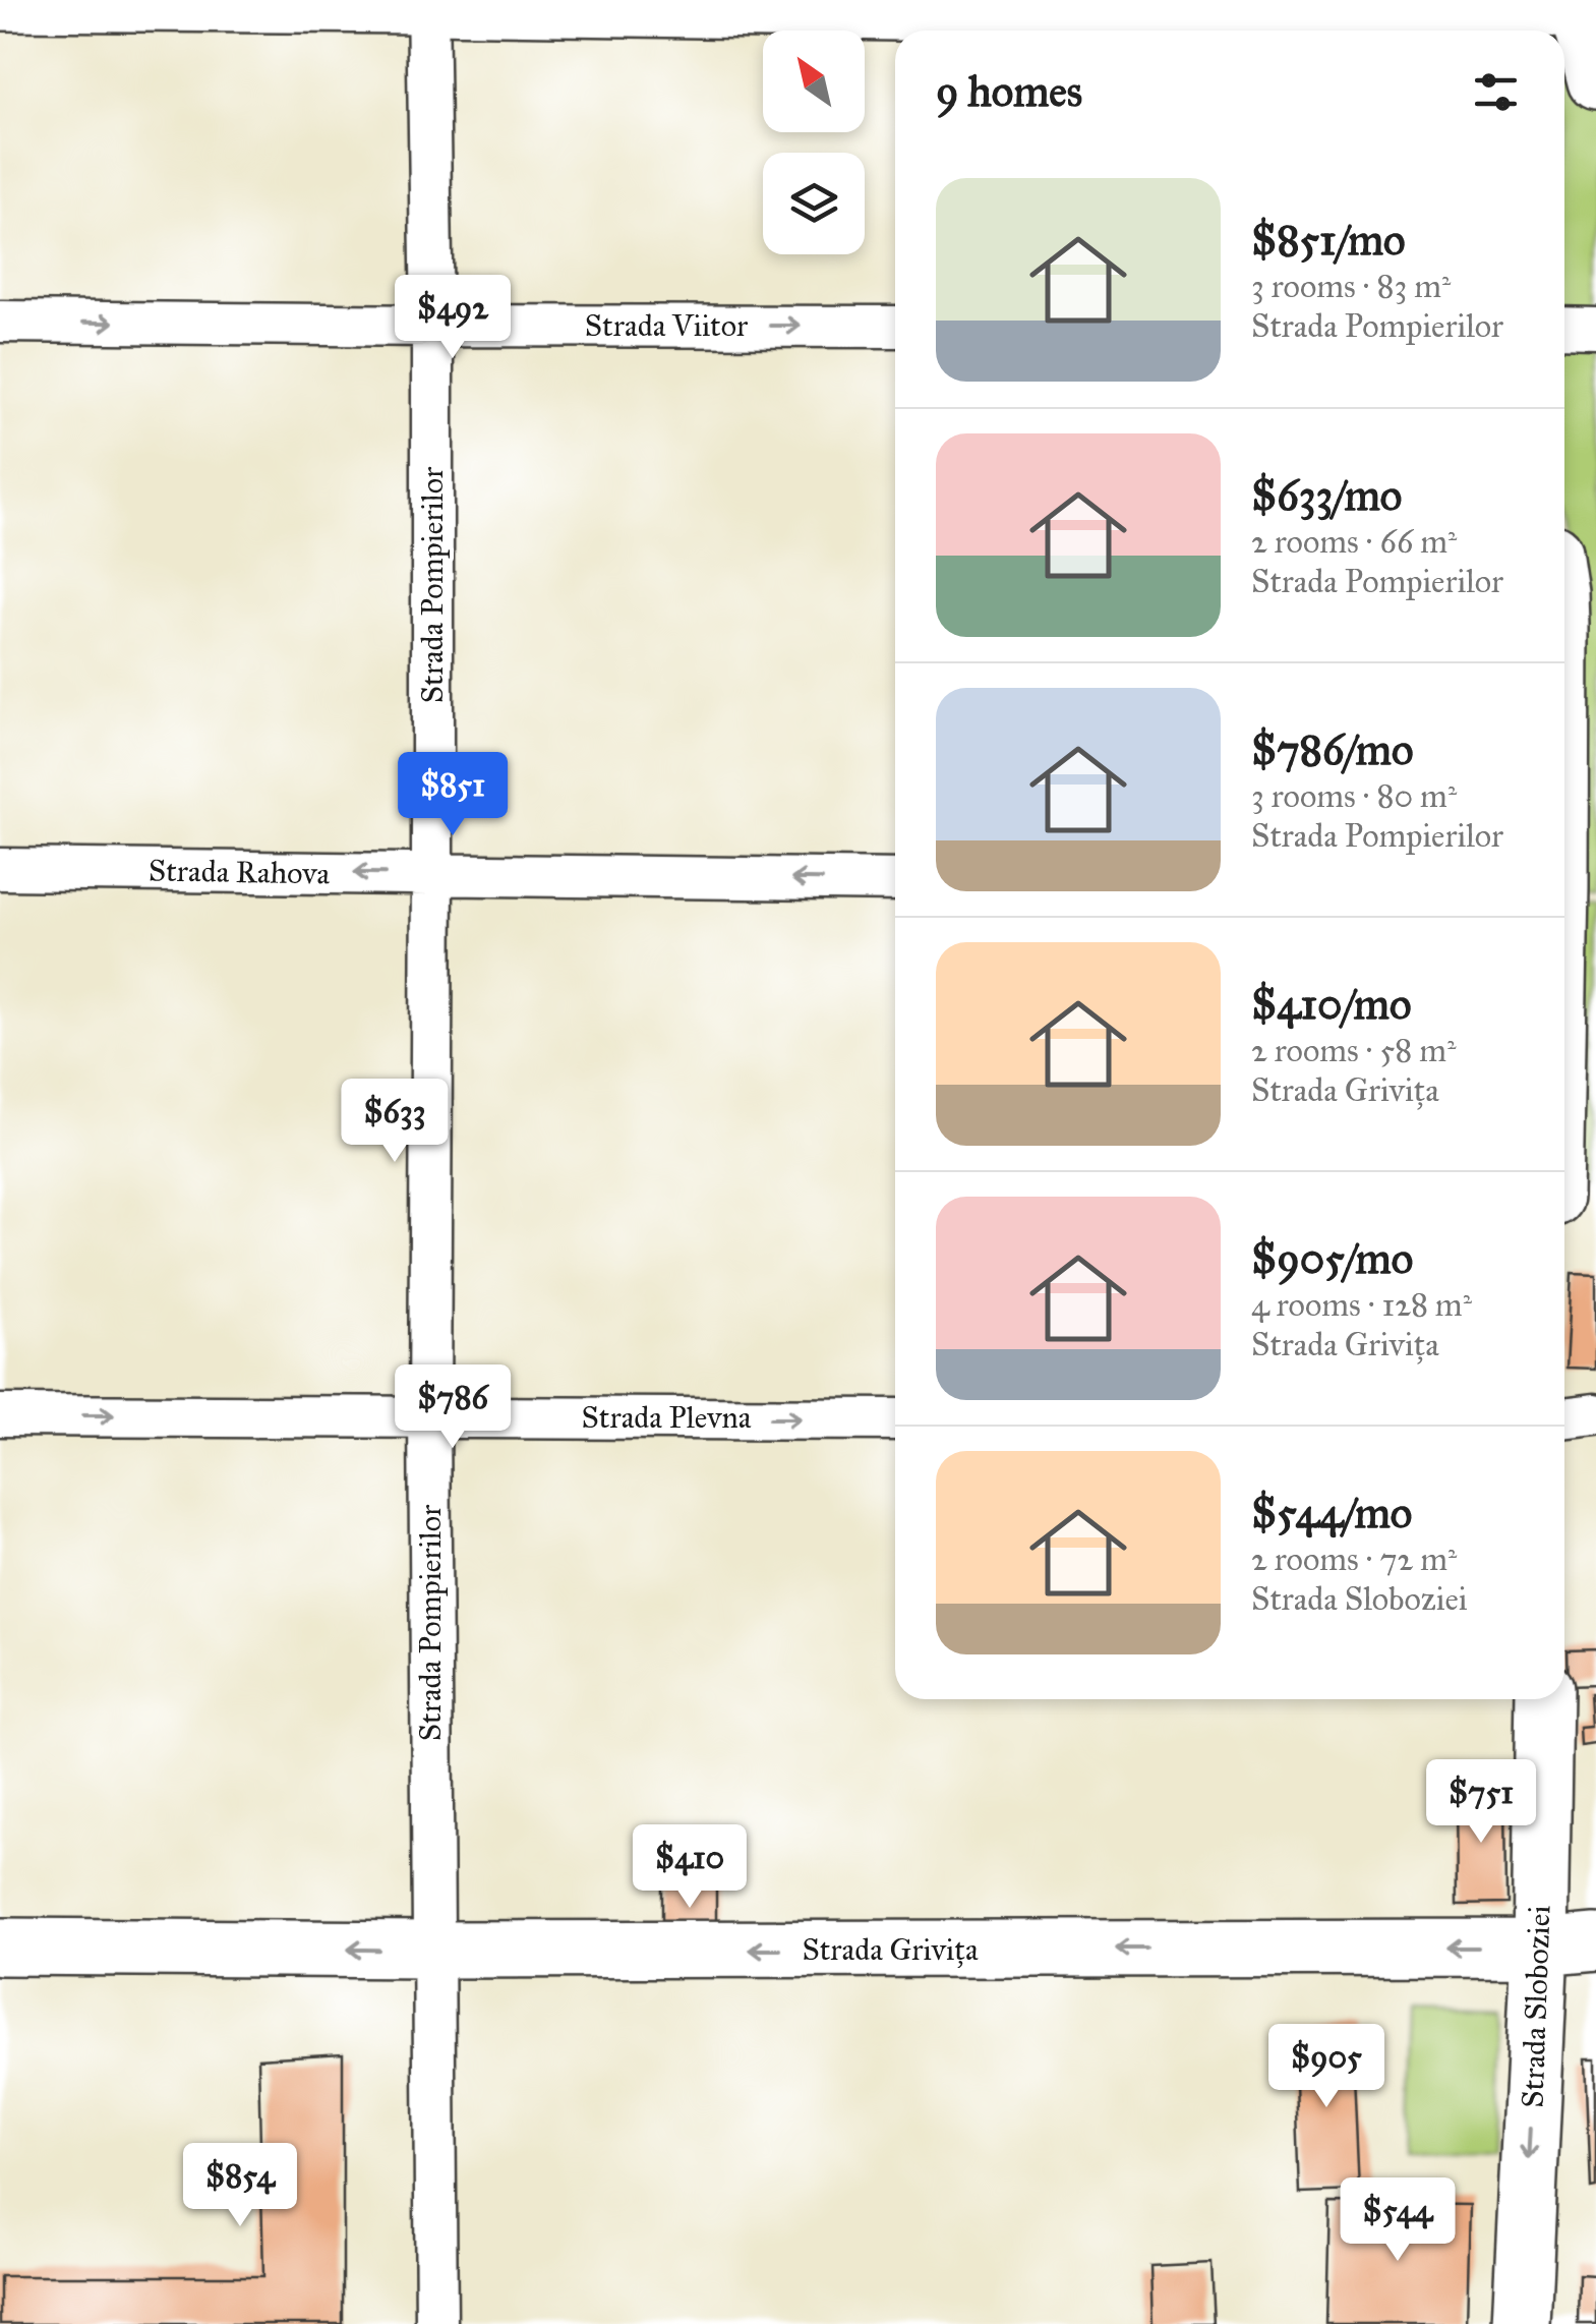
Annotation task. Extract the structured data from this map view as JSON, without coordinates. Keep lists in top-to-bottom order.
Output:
{
  "streets": {
    "main road": ["Strada Grivița", "Strada Sloboziei"],
    "street": [
      "Strada Viitor",
      "Strada Pompierilor",
      "Strada Rahova",
      "Strada Plevna"
    ]
  },
  "crossings": [
    ["Strada Viitor", "Strada Pompierilor"],
    ["Strada Pompierilor", "Strada Rahova"],
    ["Strada Pompierilor", "Strada Plevna"],
    ["Strada Pompierilor", "Strada Grivița"],
    ["Strada Grivița", "Strada Sloboziei"]
  ],
  "one_way": [
    "Strada Viitor",
    "Strada Rahova",
    "Strada Plevna",
    "Strada Grivița",
    "Strada Sloboziei"
  ],
  "north": "top left",
  "page": {
    "heading": "9 homes",
    "list": [
      {
        "name": "$851/mo",
        "note": "3 rooms · 83 m² · Strada Pompierilor"
      },
      {
        "name": "$633/mo",
        "note": "2 rooms · 66 m² · Strada Pompierilor"
      },
      {
        "name": "$786/mo",
        "note": "3 rooms · 80 m² · Strada Pompierilor"
      },
      {
        "name": "$410/mo",
        "note": "2 rooms · 58 m² · Strada Grivița"
      },
      {
        "name": "$905/mo",
        "note": "4 rooms · 128 m² · Strada Grivița"
      },
      {
        "name": "$544/mo",
        "note": "2 rooms · 72 m² · Strada Sloboziei"
      }
    ],
    "price": [
      "$492",
      "$851",
      "$633",
      "$786",
      "$751",
      "$410",
      "$905",
      "$854",
      "$544"
    ]
  }
}
